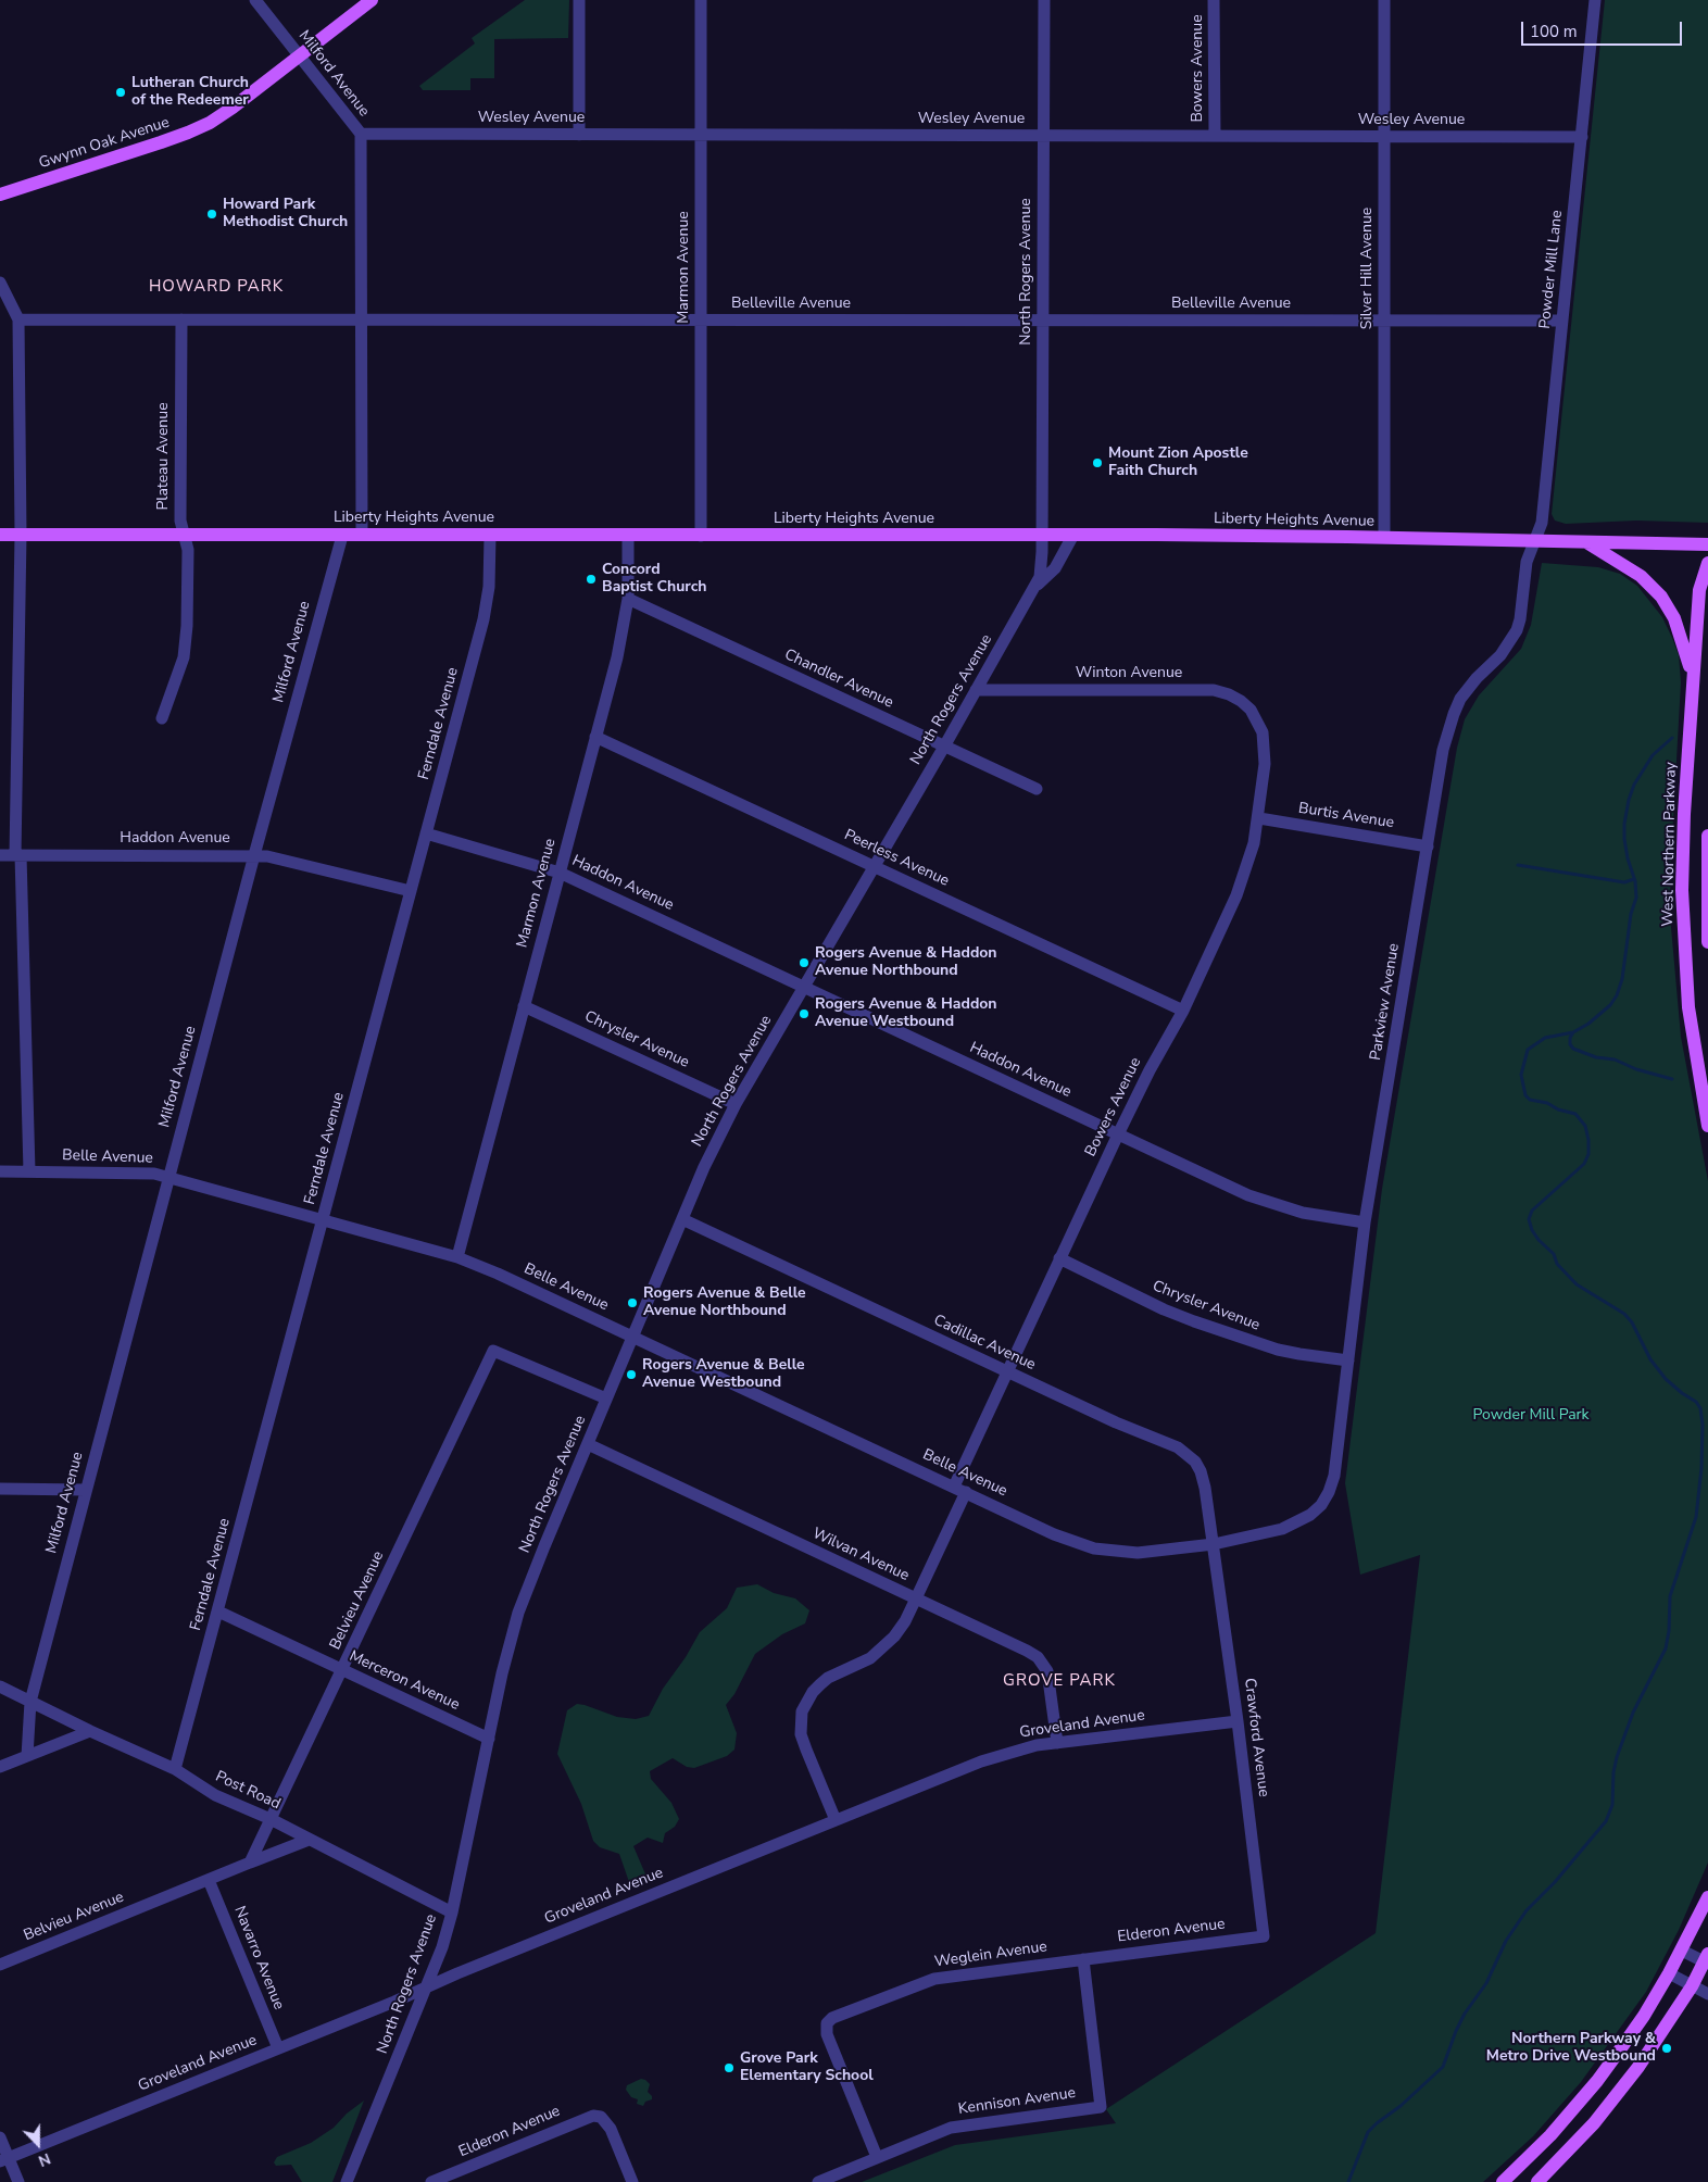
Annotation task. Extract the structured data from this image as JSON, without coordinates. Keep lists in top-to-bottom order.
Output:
{
  "streets": {
    "main road": ["Gwynn Oak Avenue", "Liberty Heights Avenue", "West Northern Parkway"],
    "street": [
      "Bowers Avenue",
      "Milford Avenue",
      "Wesley Avenue",
      "Marmon Avenue",
      "Silver Hill Avenue",
      "Powder Mill Lane",
      "North Rogers Avenue",
      "Belleville Avenue",
      "Plateau Avenue",
      "Winton Avenue",
      "Chandler Avenue",
      "Ferndale Avenue",
      "Burtis Avenue",
      "Haddon Avenue",
      "Peerless Avenue",
      "Parkview Avenue",
      "Chrysler Avenue",
      "Belle Avenue",
      "Cadillac Avenue",
      "Wilvan Avenue",
      "Belvieu Avenue",
      "Merceron Avenue",
      "Groveland Avenue",
      "Crawford Avenue",
      "Post Road",
      "Elderon Avenue",
      "Weglein Avenue",
      "Navarro Avenue",
      "Kennison Avenue"
    ]
  },
  "crossings": [
    ["Bowers Avenue", "Wesley Avenue"],
    ["Bowers Avenue", "Winton Avenue"],
    ["Bowers Avenue", "Burtis Avenue"],
    ["Bowers Avenue", "Haddon Avenue"],
    ["Bowers Avenue", "Peerless Avenue"],
    ["Bowers Avenue", "Chrysler Avenue"],
    ["Bowers Avenue", "Belle Avenue"],
    ["Bowers Avenue", "Cadillac Avenue"],
    ["Milford Avenue", "Wesley Avenue"],
    ["Milford Avenue", "Gwynn Oak Avenue"],
    ["Milford Avenue", "Belleville Avenue"],
    ["Milford Avenue", "Liberty Heights Avenue"],
    ["Milford Avenue", "Haddon Avenue"],
    ["Milford Avenue", "Belle Avenue"],
    ["Milford Avenue", "Post Road"],
    ["Wesley Avenue", "Marmon Avenue"],
    ["Wesley Avenue", "Silver Hill Avenue"],
    ["Wesley Avenue", "Powder Mill Lane"],
    ["Wesley Avenue", "North Rogers Avenue"],
    ["Marmon Avenue", "Belleville Avenue"],
    ["Marmon Avenue", "Liberty Heights Avenue"],
    ["Marmon Avenue", "Chandler Avenue"],
    ["Marmon Avenue", "Haddon Avenue"],
    ["Marmon Avenue", "Peerless Avenue"],
    ["Marmon Avenue", "Chrysler Avenue"],
    ["Marmon Avenue", "Belle Avenue"],
    ["Silver Hill Avenue", "Belleville Avenue"],
    ["Silver Hill Avenue", "Liberty Heights Avenue"],
    ["Powder Mill Lane", "Belleville Avenue"],
    ["Powder Mill Lane", "Liberty Heights Avenue"],
    ["Powder Mill Lane", "Parkview Avenue"],
    ["North Rogers Avenue", "Belleville Avenue"],
    ["North Rogers Avenue", "Liberty Heights Avenue"],
    ["North Rogers Avenue", "Winton Avenue"],
    ["North Rogers Avenue", "Chandler Avenue"],
    ["North Rogers Avenue", "Haddon Avenue"],
    ["North Rogers Avenue", "Peerless Avenue"],
    ["North Rogers Avenue", "Chrysler Avenue"],
    ["North Rogers Avenue", "Belle Avenue"],
    ["North Rogers Avenue", "Cadillac Avenue"],
    ["North Rogers Avenue", "Wilvan Avenue"],
    ["North Rogers Avenue", "Belvieu Avenue"],
    ["North Rogers Avenue", "Merceron Avenue"],
    ["North Rogers Avenue", "Groveland Avenue"],
    ["North Rogers Avenue", "Post Road"],
    ["Belleville Avenue", "Plateau Avenue"],
    ["Plateau Avenue", "Liberty Heights Avenue"],
    ["Liberty Heights Avenue", "Ferndale Avenue"],
    ["Liberty Heights Avenue", "Parkview Avenue"],
    ["Ferndale Avenue", "Haddon Avenue"],
    ["Ferndale Avenue", "Belle Avenue"],
    ["Ferndale Avenue", "Merceron Avenue"],
    ["Ferndale Avenue", "Post Road"],
    ["Burtis Avenue", "Parkview Avenue"],
    ["Haddon Avenue", "Parkview Avenue"],
    ["Parkview Avenue", "Chrysler Avenue"],
    ["Parkview Avenue", "Belle Avenue"],
    ["Belle Avenue", "Cadillac Avenue"],
    ["Belle Avenue", "Crawford Avenue"],
    ["Cadillac Avenue", "Crawford Avenue"],
    ["Wilvan Avenue", "Groveland Avenue"],
    ["Belvieu Avenue", "Merceron Avenue"],
    ["Belvieu Avenue", "Post Road"],
    ["Belvieu Avenue", "Navarro Avenue"],
    ["Groveland Avenue", "Crawford Avenue"],
    ["Groveland Avenue", "Navarro Avenue"],
    ["Crawford Avenue", "Elderon Avenue"],
    ["Elderon Avenue", "Weglein Avenue"],
    ["Elderon Avenue", "Kennison Avenue"],
    ["Weglein Avenue", "Kennison Avenue"]
  ],
  "districts": ["HOWARD PARK", "GROVE PARK"],
  "parks": ["Powder Mill Park"],
  "places": [
    "Lutheran Church of the Redeemer",
    "Howard Park Methodist Church",
    "Mount Zion Apostle Faith Church",
    "Concord Baptist Church",
    "Rogers Avenue & Haddon Avenue Northbound",
    "Rogers Avenue & Haddon Avenue Westbound",
    "Rogers Avenue & Belle Avenue Northbound",
    "Rogers Avenue & Belle Avenue Westbound",
    "Northern Parkway & Metro Drive Westbound",
    "Grove Park Elementary School"
  ],
  "scale_bar": "100 m",
  "north": "bottom"
}
